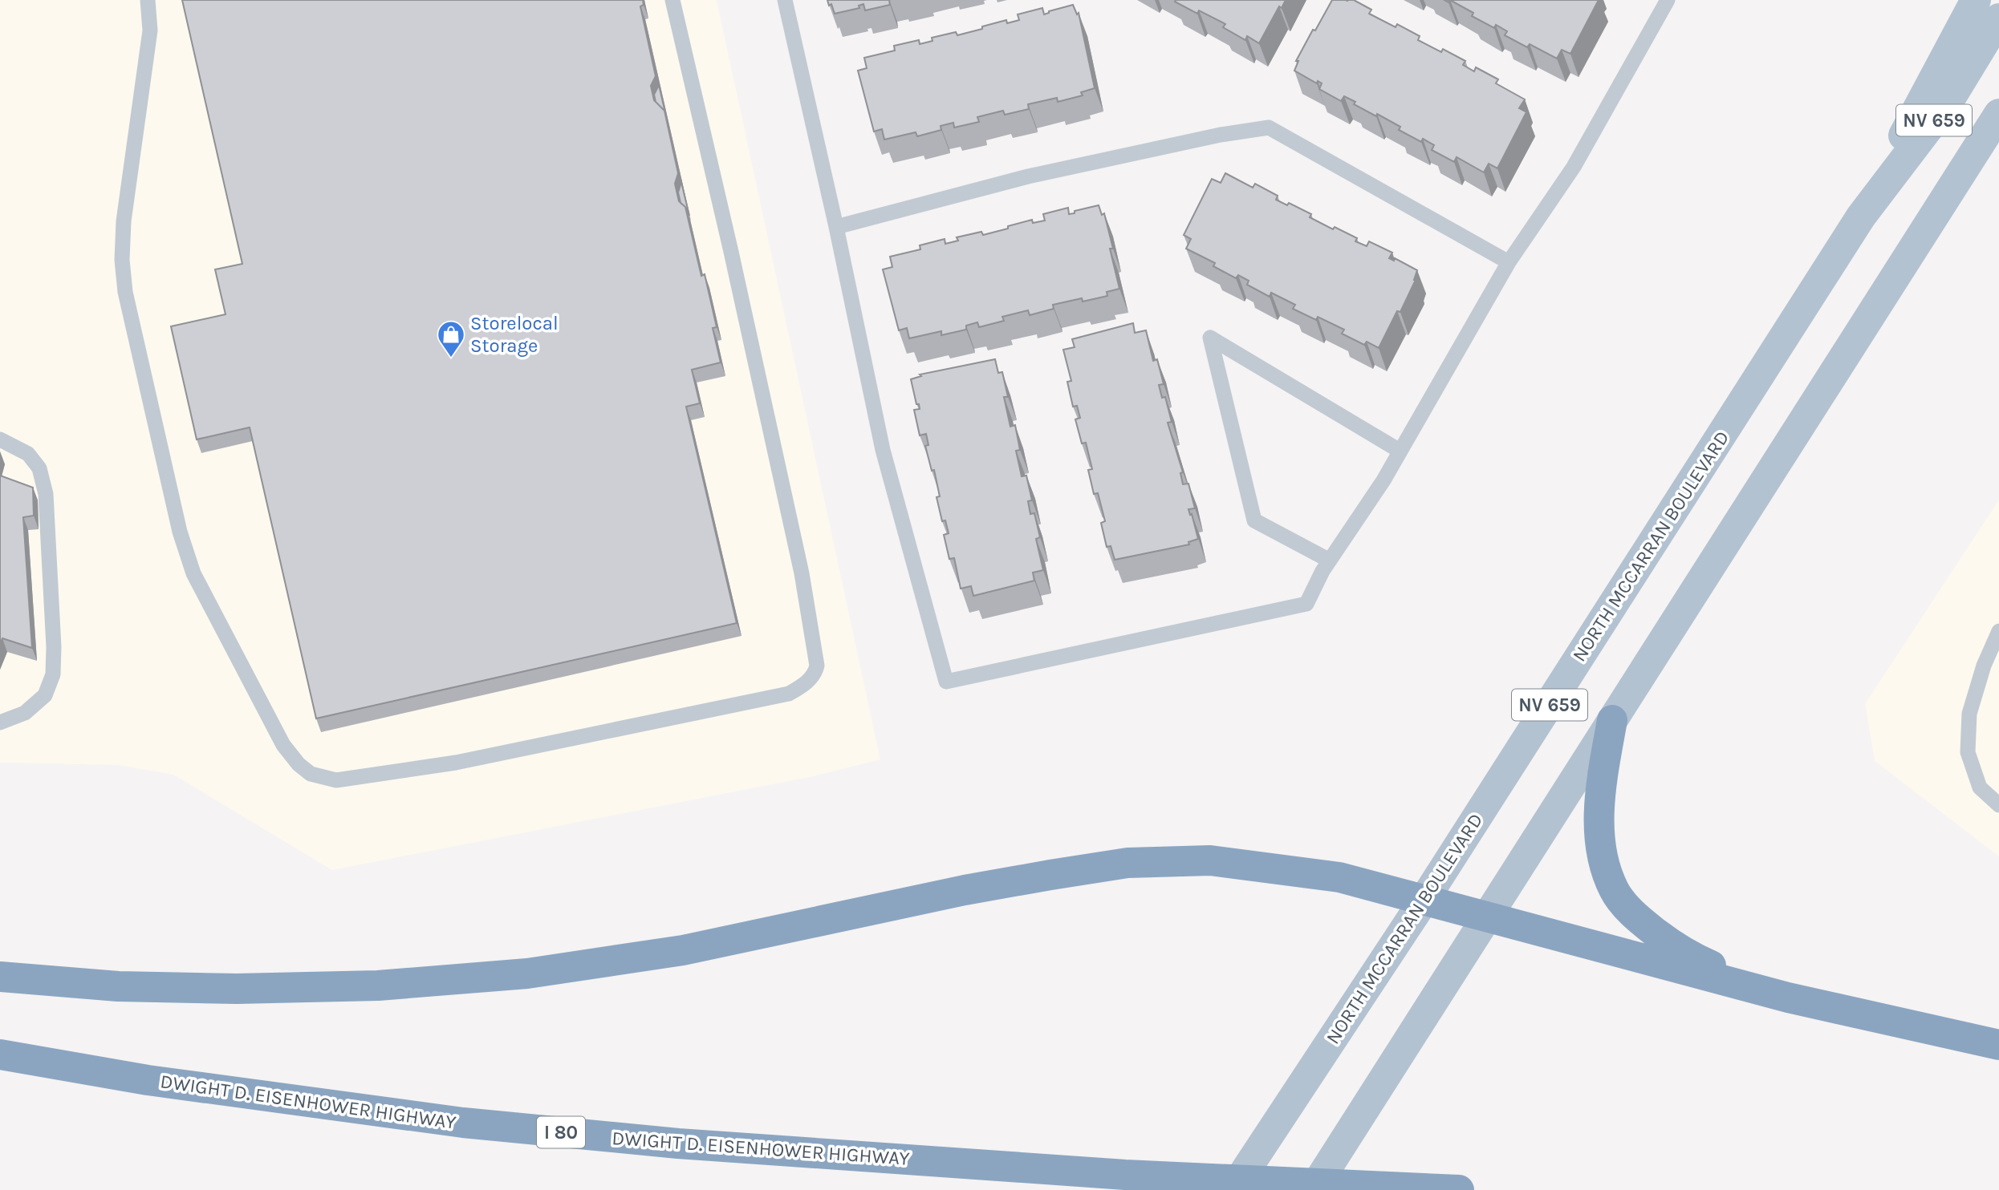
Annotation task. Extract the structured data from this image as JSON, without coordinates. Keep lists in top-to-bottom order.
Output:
{
  "streets": {
    "highway": ["DWIGHT D. EISENHOWER HIGHWAY", "I 80"],
    "main road": ["NV 659", "NORTH MCCARRAN BOULEVARD"]
  },
  "places": {
    "shop": ["Storelocal Storage"]
  }
}
